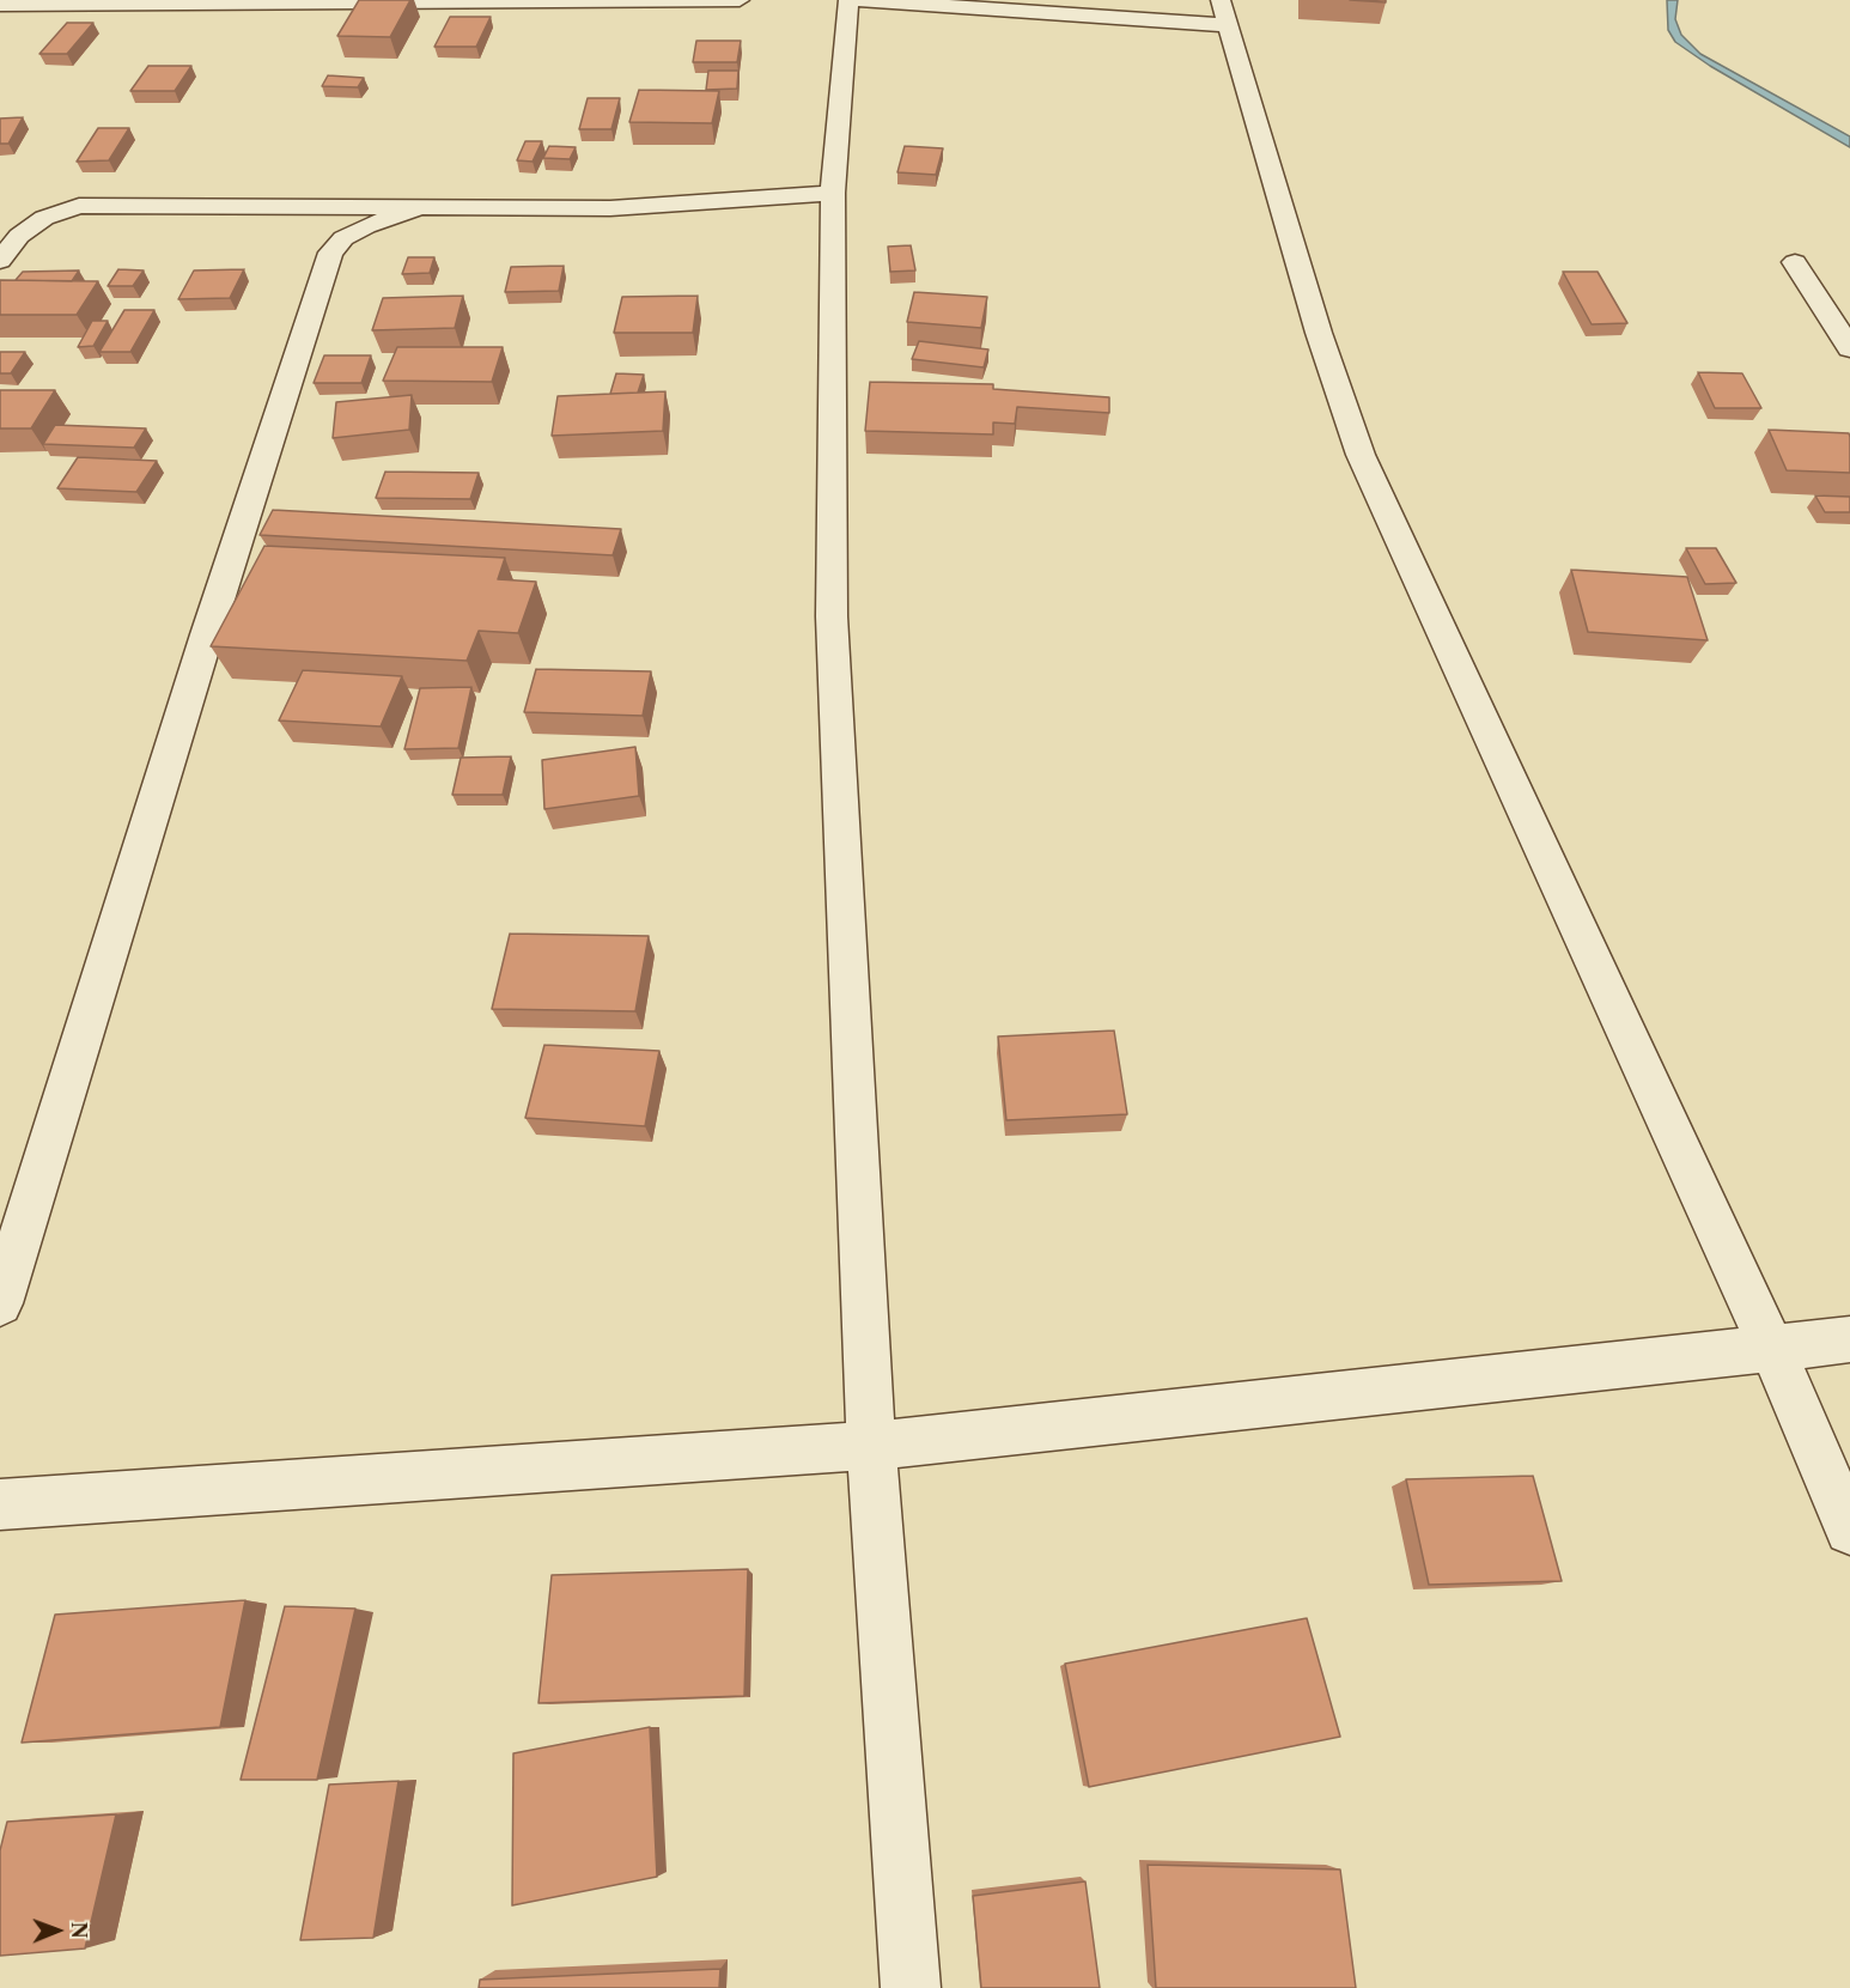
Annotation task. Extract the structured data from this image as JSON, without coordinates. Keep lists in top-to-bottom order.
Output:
{
  "north": "right"
}
